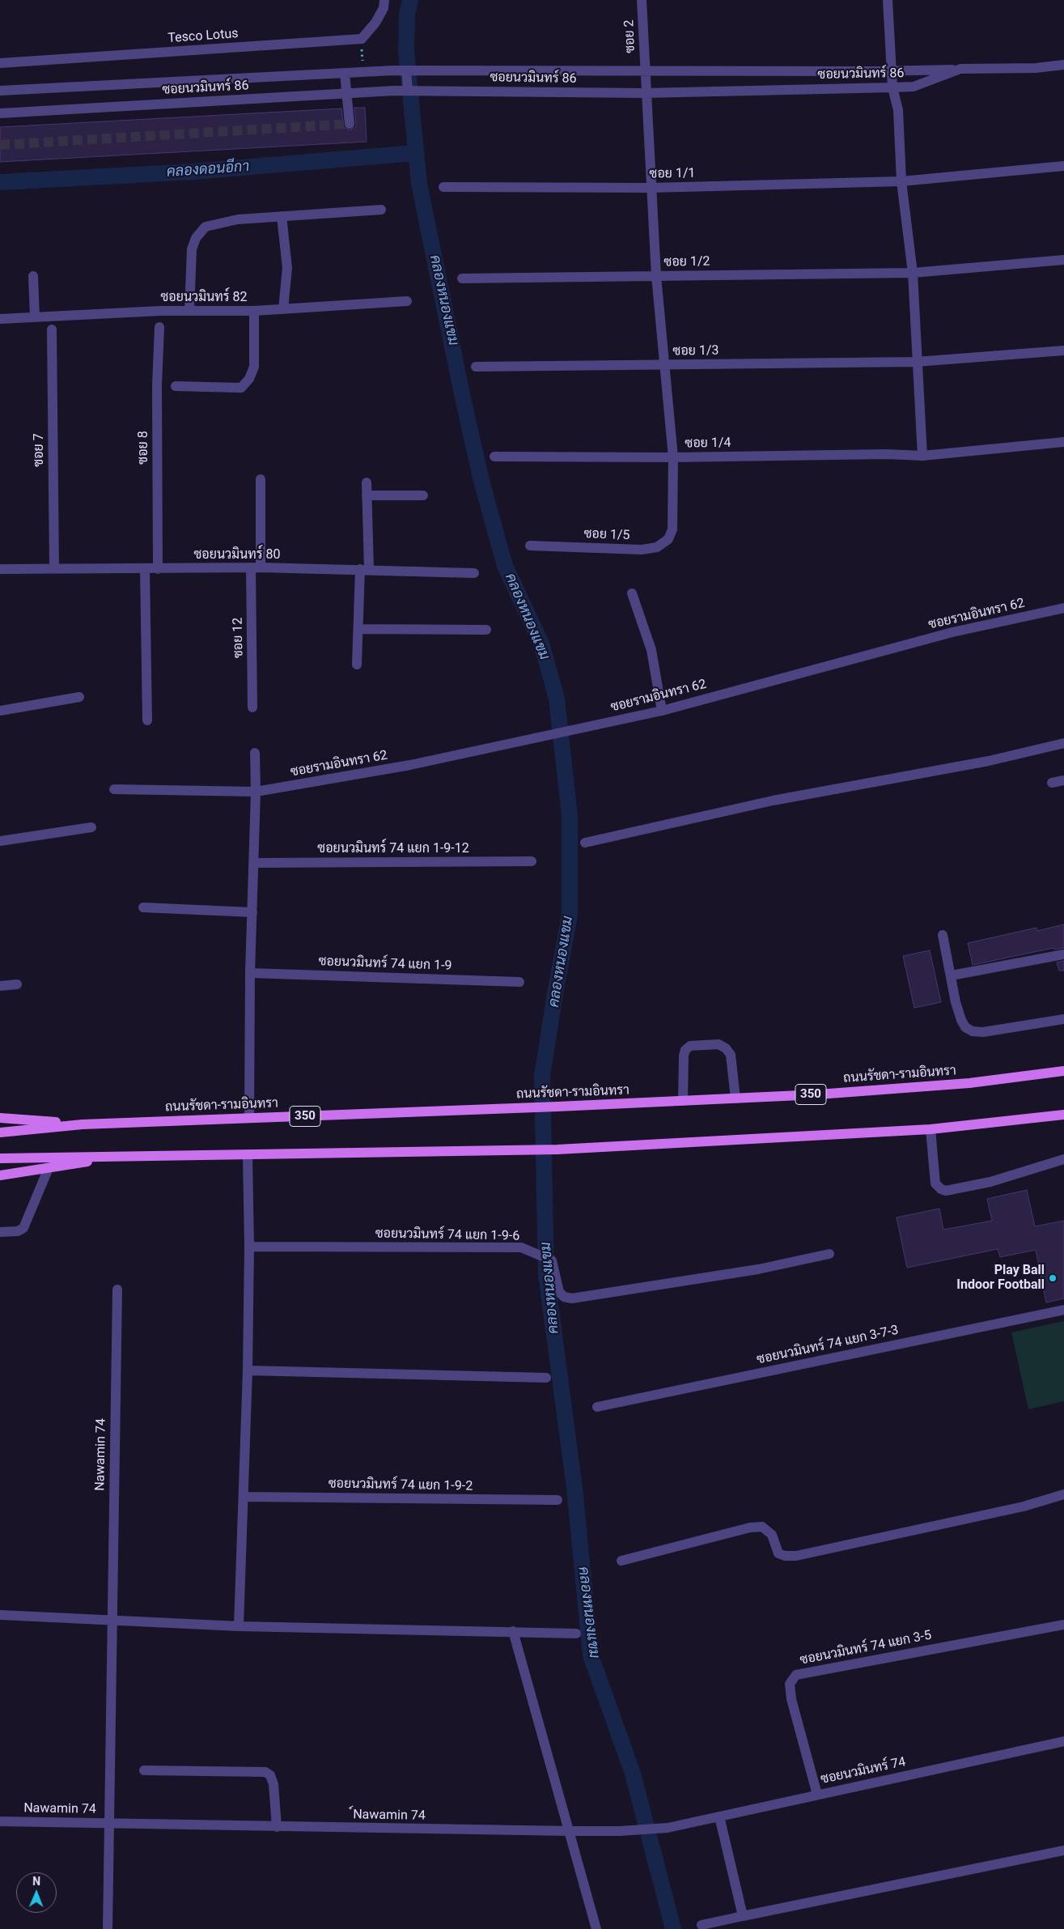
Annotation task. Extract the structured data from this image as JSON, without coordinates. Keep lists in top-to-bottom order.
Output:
{
  "streets": {
    "main road": ["ถนนรัชดา-รามอินทรา", "350"],
    "street": [
      "Tesco Lotus",
      "ซอย 2",
      "ซอยนวมินทร์ 86",
      "ซอย 1/1",
      "ซอย 1/2",
      "ซอยนวมินทร์ 82",
      "ซอย 1/3",
      "ซอย 1/4",
      "ซอย 8",
      "ซอย 7",
      "ซอย 1/5",
      "ซอยนวมินทร์ 80",
      "ซอยรามอินทรา 62",
      "ซอย 12",
      "ซอยนวมินทร์ 74 แยก 1-9-12",
      "ซอยนวมินทร์ 74 แยก 1-9",
      "ซอยนวมินทร์ 74 แยก 1-9-6",
      "ซอยนวมินทร์ 74 แยก 3-7-3",
      "Nawamin 74",
      "ซอยนวมินทร์ 74 แยก 1-9-2",
      "ซอยนวมินทร์ 74 แยก 3-5",
      "ซอยนวมินทร์ 74",
      "์Nawamin 74"
    ]
  },
  "crossings": [
    ["ซอย 2", "ซอยนวมินทร์ 86"],
    ["ซอย 2", "ซอย 1/1"],
    ["ซอย 2", "ซอย 1/2"],
    ["ซอย 2", "ซอย 1/3"],
    ["ซอย 2", "ซอย 1/4"],
    ["ซอย 2", "ซอย 1/5"],
    ["ซอย 8", "ซอยนวมินทร์ 80"],
    ["ซอย 7", "ซอยนวมินทร์ 80"],
    ["ซอยนวมินทร์ 80", "ซอย 12"],
    ["Nawamin 74", "์Nawamin 74"],
    ["ซอยนวมินทร์ 74 แยก 3-5", "ซอยนวมินทร์ 74"],
    ["ซอยนวมินทร์ 74", "์Nawamin 74"]
  ],
  "water": ["คลองดอนอีกา", "คลองหนองแขม"],
  "places": ["Play Ball Indoor Football"],
  "north": "top"
}
